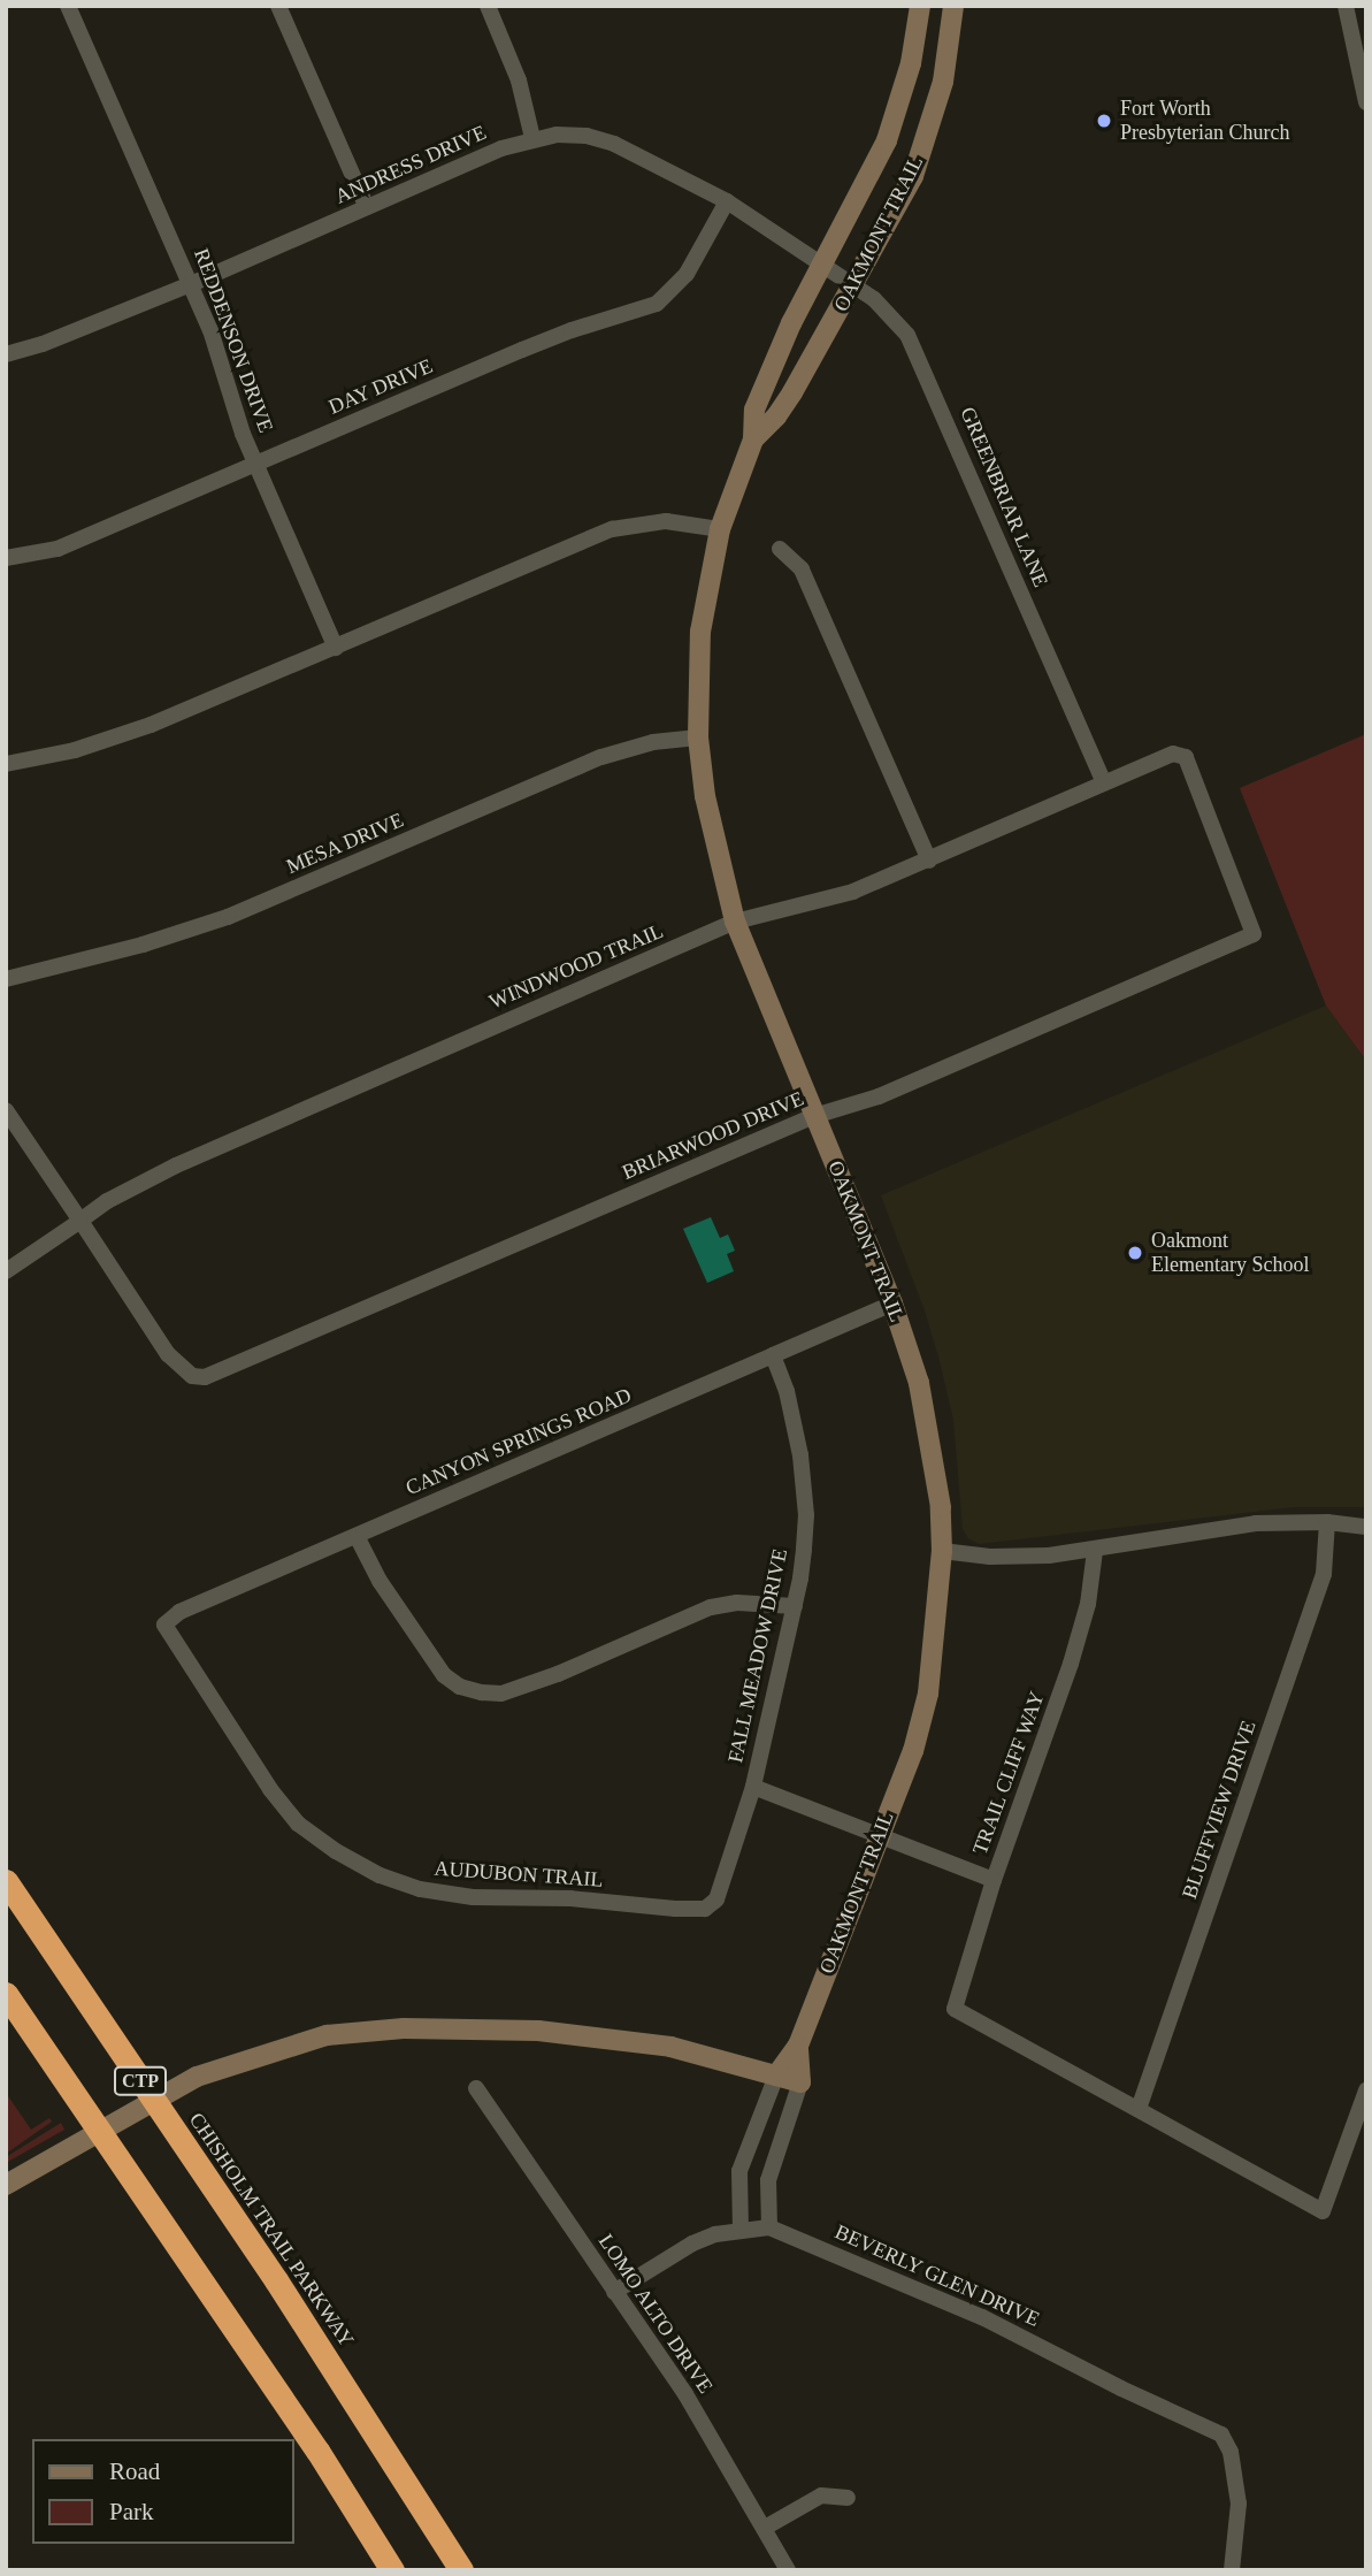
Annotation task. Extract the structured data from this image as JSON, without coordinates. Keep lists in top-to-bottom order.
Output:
{
  "streets": {
    "highway": ["CTP", "CHISHOLM TRAIL PARKWAY"],
    "street": [
      "ANDRESS DRIVE",
      "OAKMONT TRAIL",
      "REDDENSON DRIVE",
      "DAY DRIVE",
      "GREENBRIAR LANE",
      "MESA DRIVE",
      "WINDWOOD TRAIL",
      "BRIARWOOD DRIVE",
      "CANYON SPRINGS ROAD",
      "FALL MEADOW DRIVE",
      "TRAIL CLIFF WAY",
      "BLUFFVIEW DRIVE",
      "AUDUBON TRAIL",
      "BEVERLY GLEN DRIVE",
      "LOMO ALTO DRIVE"
    ]
  },
  "crossings": [
    ["ANDRESS DRIVE", "OAKMONT TRAIL"],
    ["ANDRESS DRIVE", "REDDENSON DRIVE"],
    ["ANDRESS DRIVE", "DAY DRIVE"],
    ["ANDRESS DRIVE", "GREENBRIAR LANE"],
    ["OAKMONT TRAIL", "GREENBRIAR LANE"],
    ["OAKMONT TRAIL", "MESA DRIVE"],
    ["OAKMONT TRAIL", "WINDWOOD TRAIL"],
    ["OAKMONT TRAIL", "BRIARWOOD DRIVE"],
    ["OAKMONT TRAIL", "CANYON SPRINGS ROAD"],
    ["OAKMONT TRAIL", "BEVERLY GLEN DRIVE"],
    ["REDDENSON DRIVE", "DAY DRIVE"],
    ["GREENBRIAR LANE", "WINDWOOD TRAIL"],
    ["WINDWOOD TRAIL", "BRIARWOOD DRIVE"],
    ["CANYON SPRINGS ROAD", "FALL MEADOW DRIVE"],
    ["CANYON SPRINGS ROAD", "AUDUBON TRAIL"],
    ["FALL MEADOW DRIVE", "AUDUBON TRAIL"],
    ["TRAIL CLIFF WAY", "BLUFFVIEW DRIVE"],
    ["BEVERLY GLEN DRIVE", "LOMO ALTO DRIVE"]
  ],
  "places": ["Fort Worth Presbyterian Church", "Oakmont Elementary School"],
  "legend": ["Road", "Park"]
}
